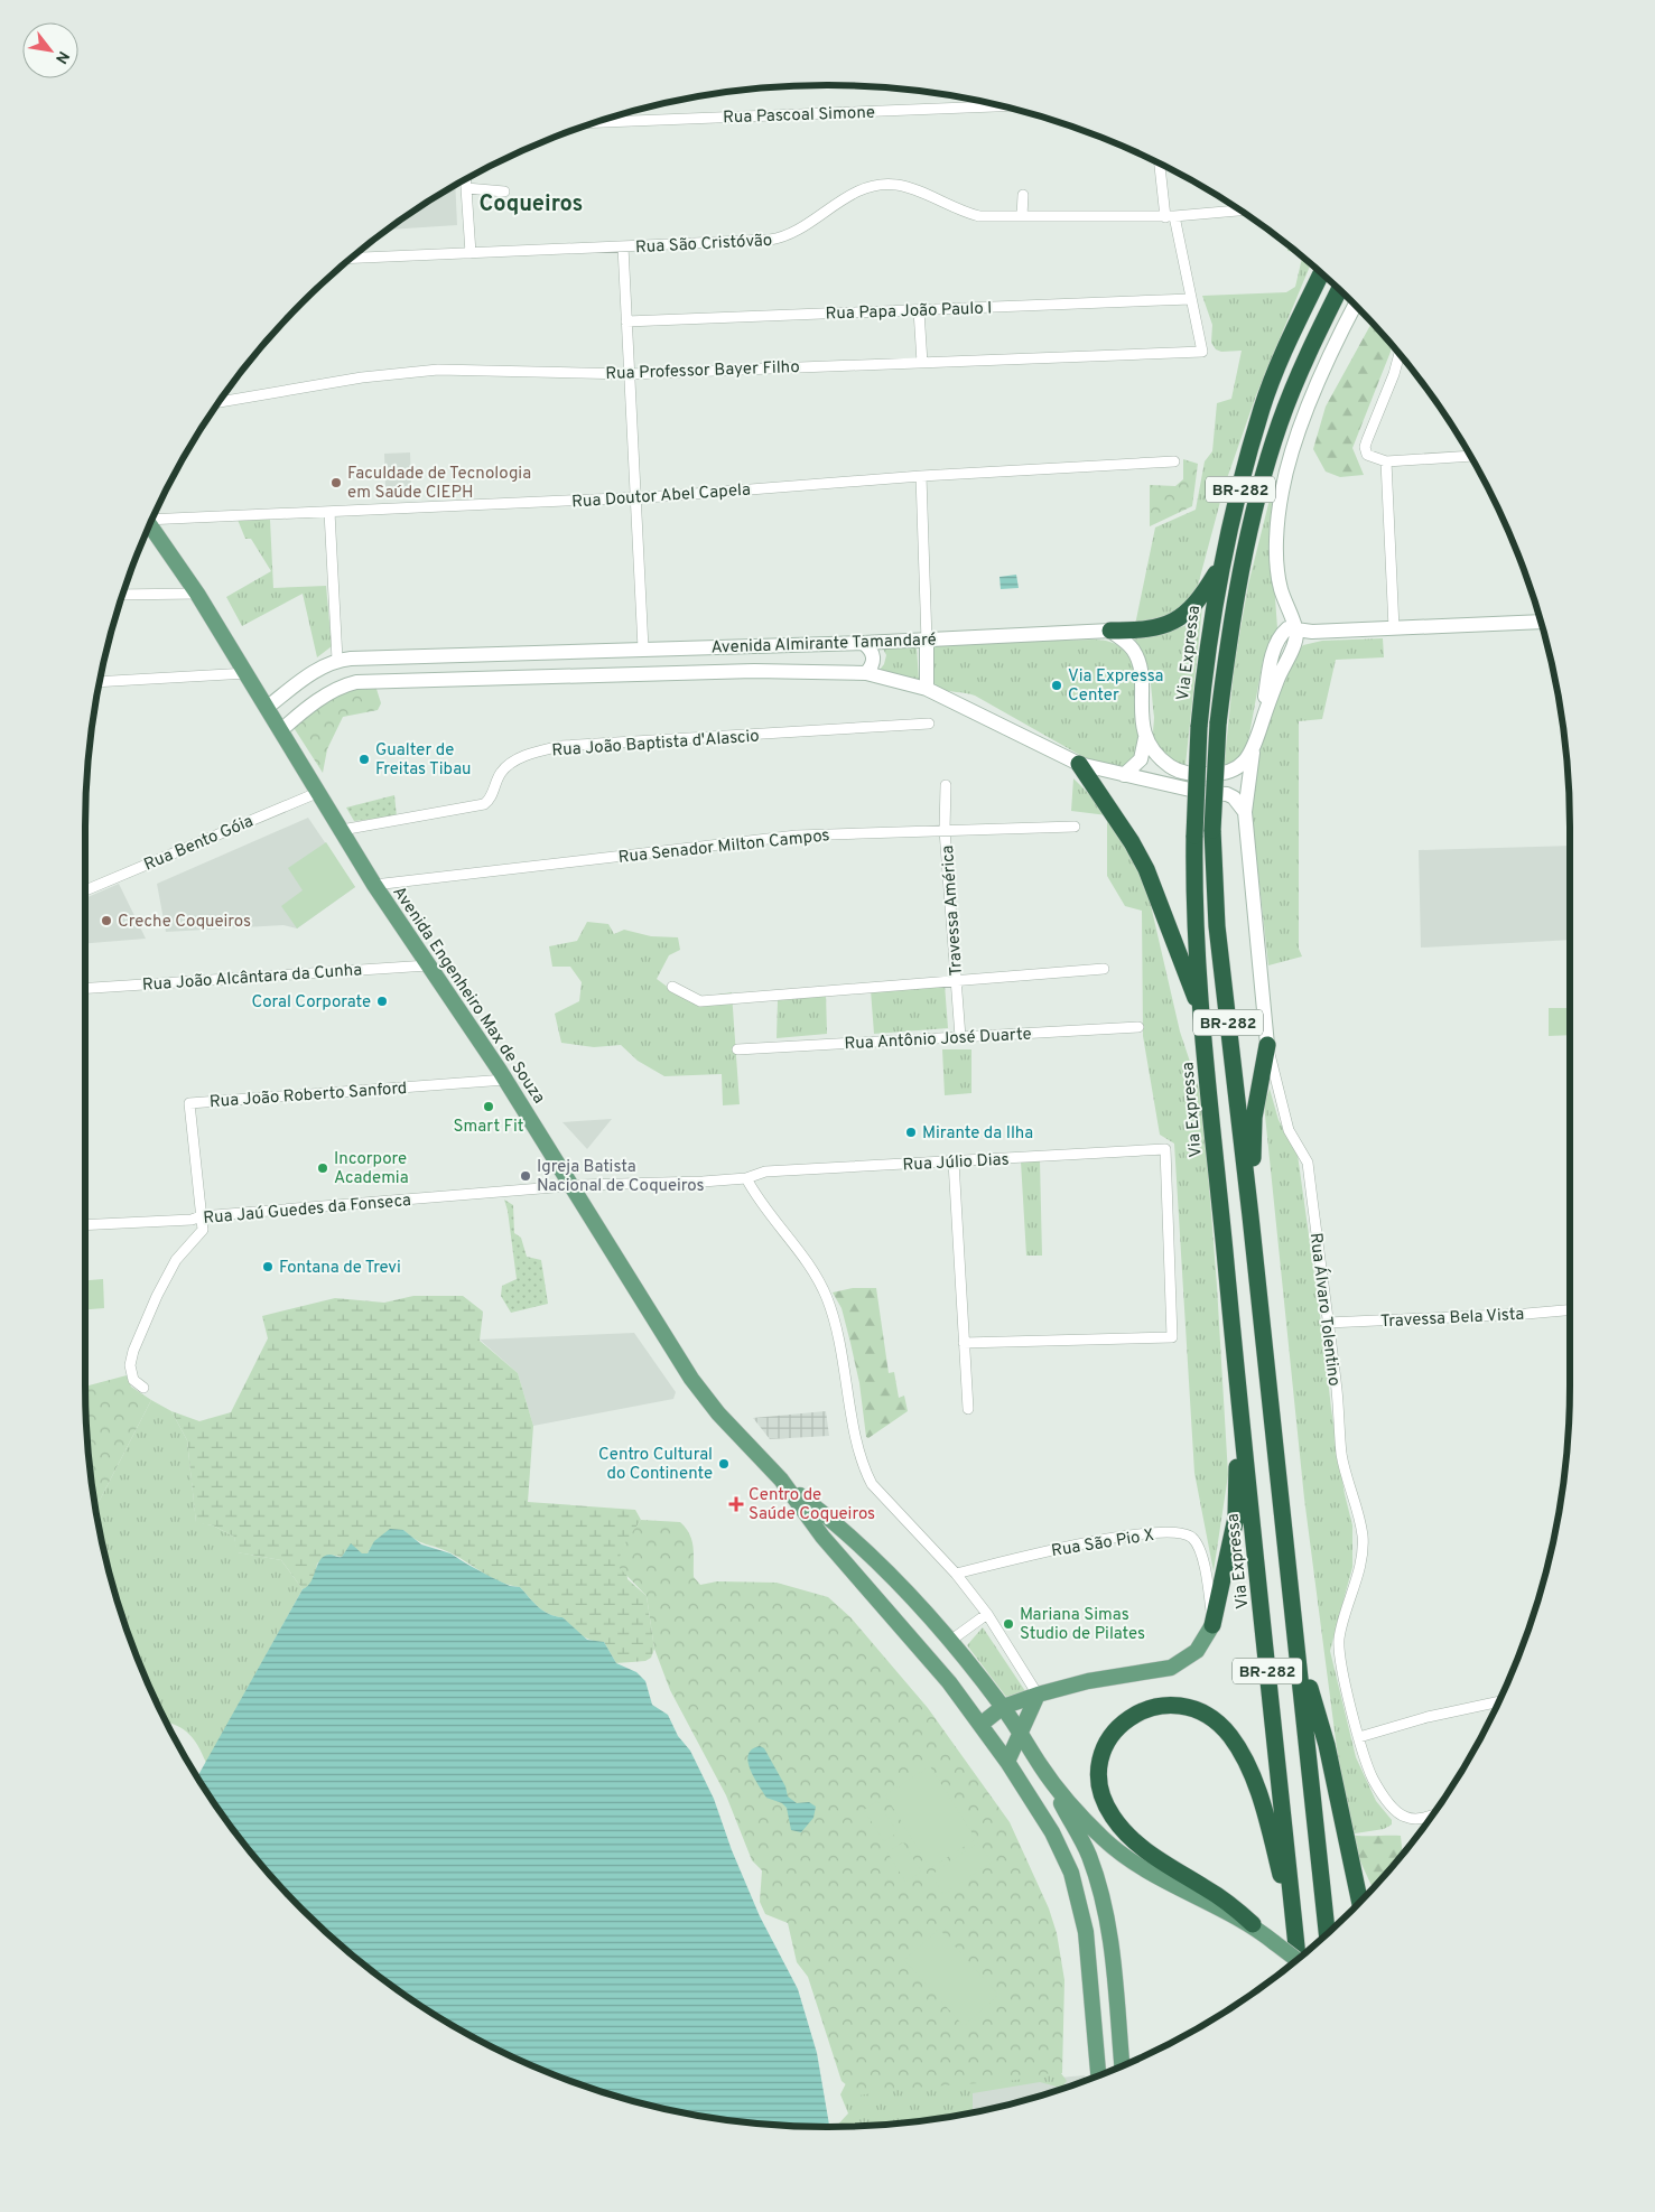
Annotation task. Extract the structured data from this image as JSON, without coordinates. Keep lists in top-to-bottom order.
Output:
{
  "streets": {
    "highway": ["BR-282", "Via Expressa"],
    "main road": ["Avenida Almirante Tamandaré", "Avenida Engenheiro Max de Souza", "Rua Álvaro Tolentino"],
    "street": [
      "Rua Pascoal Simone",
      "Rua São Cristóvão",
      "Rua Papa João Paulo I",
      "Rua Professor Bayer Filho",
      "Rua Doutor Abel Capela",
      "Rua João Baptista d'Alascio",
      "Rua Bento Góia",
      "Rua Senador Milton Campos",
      "Travessa América",
      "Rua João Alcântara da Cunha",
      "Rua Antônio José Duarte",
      "Rua João Roberto Sanford",
      "Rua Júlio Dias",
      "Rua Jaú Guedes da Fonseca",
      "Travessa Bela Vista",
      "Rua São Pio X"
    ]
  },
  "crossings": [
    ["Rua Papa João Paulo I", "Rua Professor Bayer Filho"],
    ["Avenida Almirante Tamandaré", "Avenida Engenheiro Max de Souza"],
    ["Avenida Almirante Tamandaré", "Rua Álvaro Tolentino"],
    ["Rua João Baptista d'Alascio", "Avenida Engenheiro Max de Souza"],
    ["Rua Bento Góia", "Avenida Engenheiro Max de Souza"],
    ["Rua Senador Milton Campos", "Travessa América"],
    ["Rua Senador Milton Campos", "Avenida Engenheiro Max de Souza"],
    ["Travessa América", "Rua Antônio José Duarte"],
    ["Rua João Alcântara da Cunha", "Avenida Engenheiro Max de Souza"],
    ["Avenida Engenheiro Max de Souza", "Rua João Roberto Sanford"],
    ["Avenida Engenheiro Max de Souza", "Rua Júlio Dias"],
    ["Avenida Engenheiro Max de Souza", "Rua Jaú Guedes da Fonseca"],
    ["Rua João Roberto Sanford", "Rua Jaú Guedes da Fonseca"],
    ["Rua Júlio Dias", "Rua Jaú Guedes da Fonseca"],
    ["Rua Álvaro Tolentino", "Travessa Bela Vista"]
  ],
  "districts": ["Coqueiros"],
  "places": {
    "other": [
      "Faculdade de Tecnologia em Saúde CIEPH",
      "Via Expressa Center",
      "Gualter de Freitas Tibau",
      "Creche Coqueiros",
      "Coral Corporate",
      "Smart Fit",
      "Mirante da Ilha",
      "Incorpore Academia",
      "Igreja Batista Nacional de Coqueiros",
      "Fontana de Trevi",
      "Centro Cultural do Continente",
      "Mariana Simas Studio de Pilates"
    ],
    "health": ["Centro de Saúde Coqueiros"]
  },
  "north": "bottom right"
}
